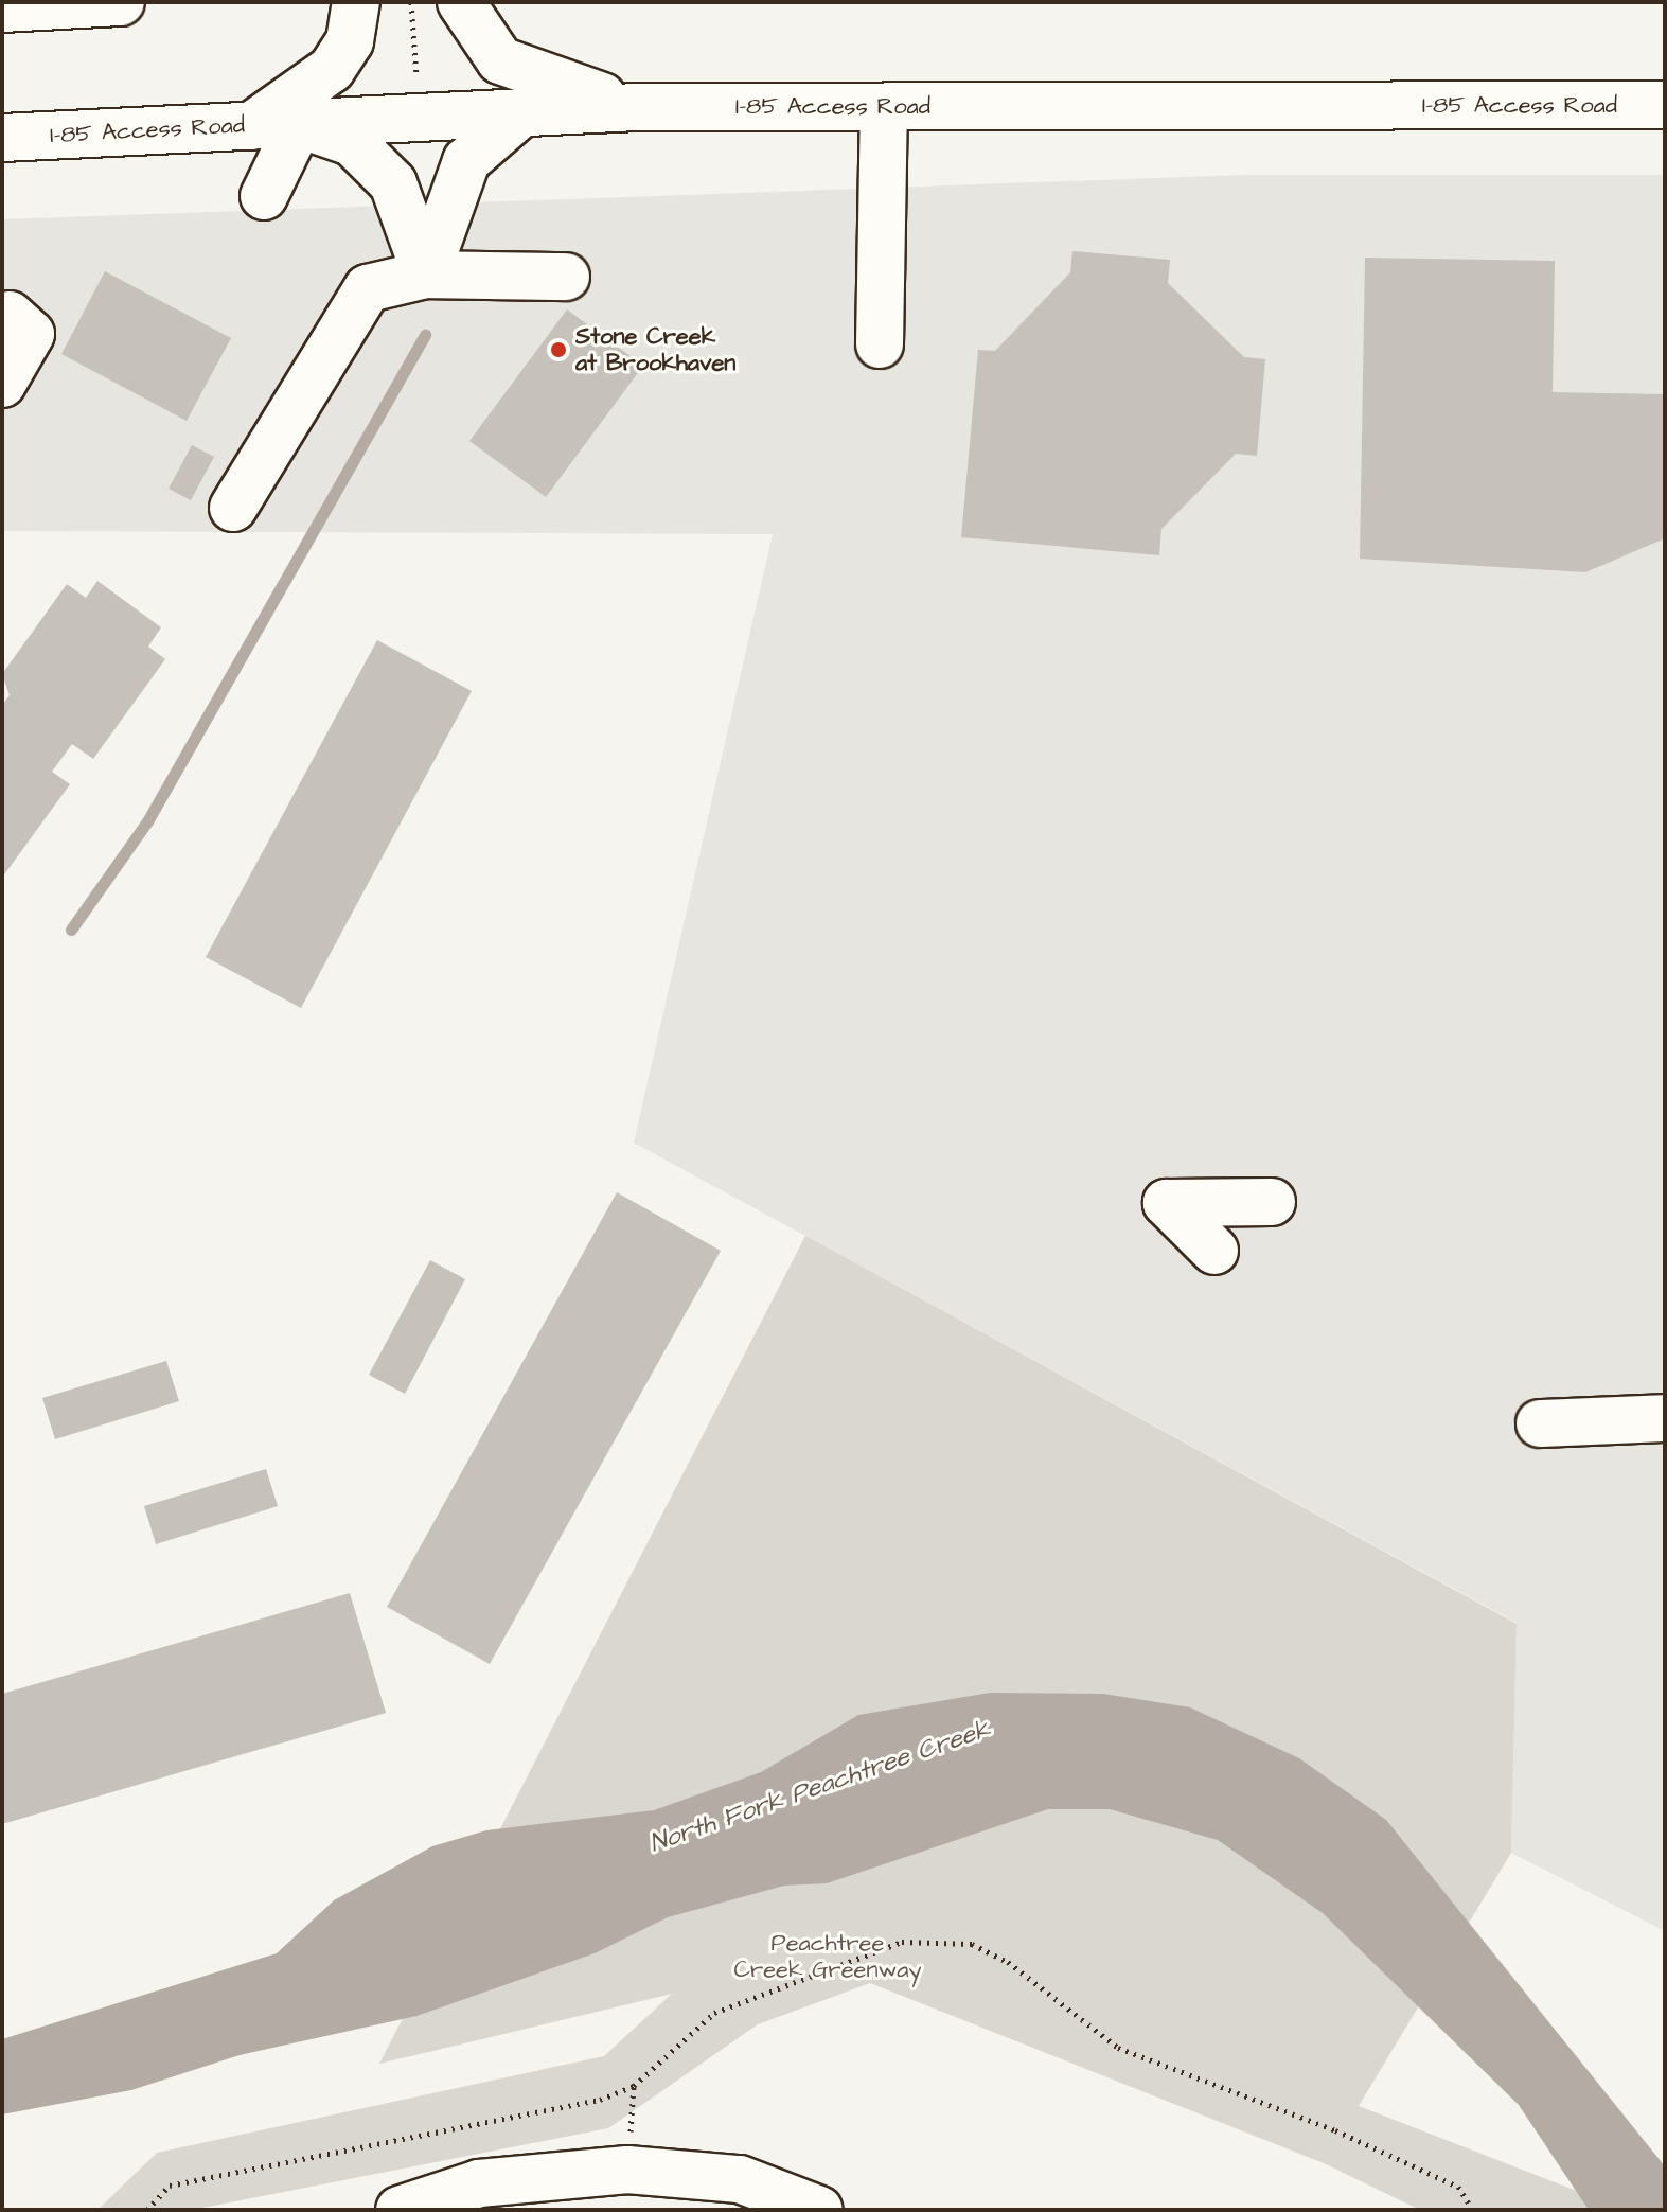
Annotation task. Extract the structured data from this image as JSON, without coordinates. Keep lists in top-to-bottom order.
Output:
{
  "streets": {
    "main road": ["I-85 Access Road"]
  },
  "water": ["North Fork Peachtree Creek"],
  "parks": ["Peachtree Creek Greenway"],
  "places": ["Stone Creek at Brookhaven"]
}
